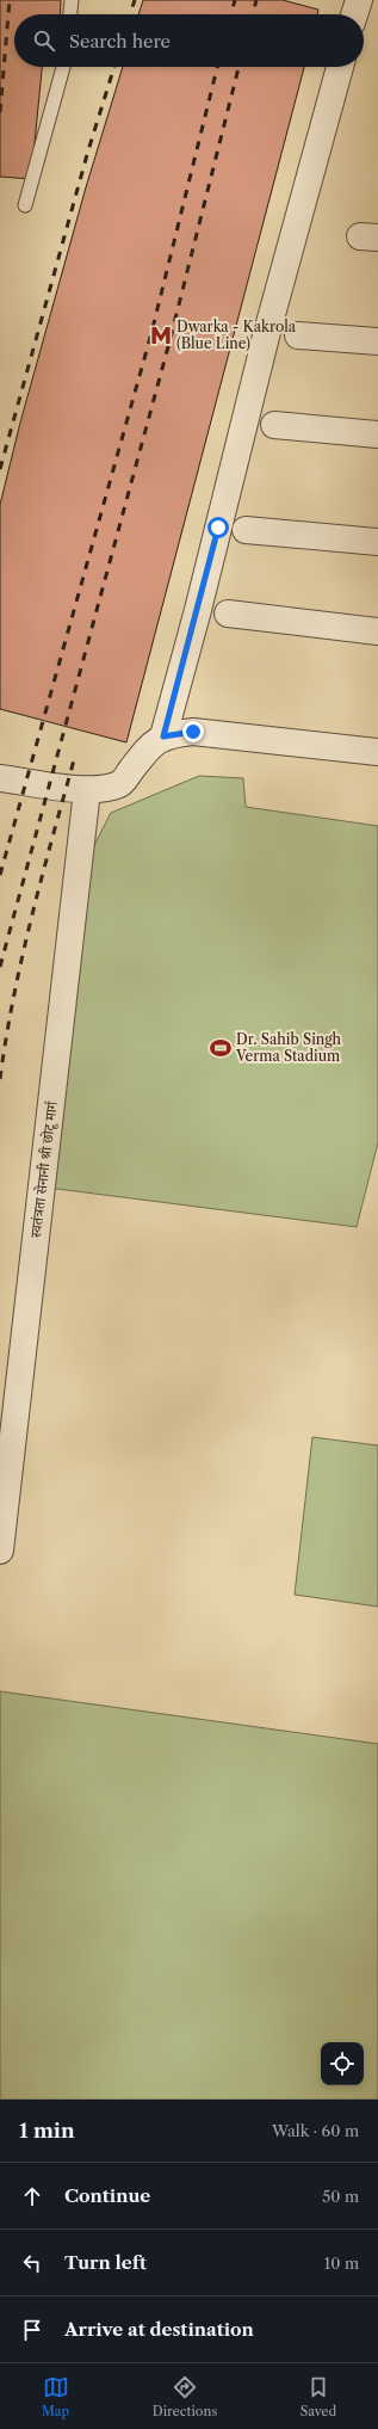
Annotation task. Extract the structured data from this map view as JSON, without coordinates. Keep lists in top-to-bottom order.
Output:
{
  "streets": {
    "street": ["स्वतंत्रता सेनानी श्री छोटू मार्ग"]
  },
  "places": {
    "metro station": ["Dwarka - Kakrola (Blue Line)"],
    "sports": ["Dr. Sahib Singh Verma Stadium"]
  },
  "page": {
    "search": "Search here",
    "heading": ["1 min", "Walk · 60 m"],
    "list": [
      ["Continue", "50 m"],
      ["Turn left", "10 m"],
      "Arrive at destination"
    ],
    "nav": ["Map", "Directions", "Saved"]
  }
}
